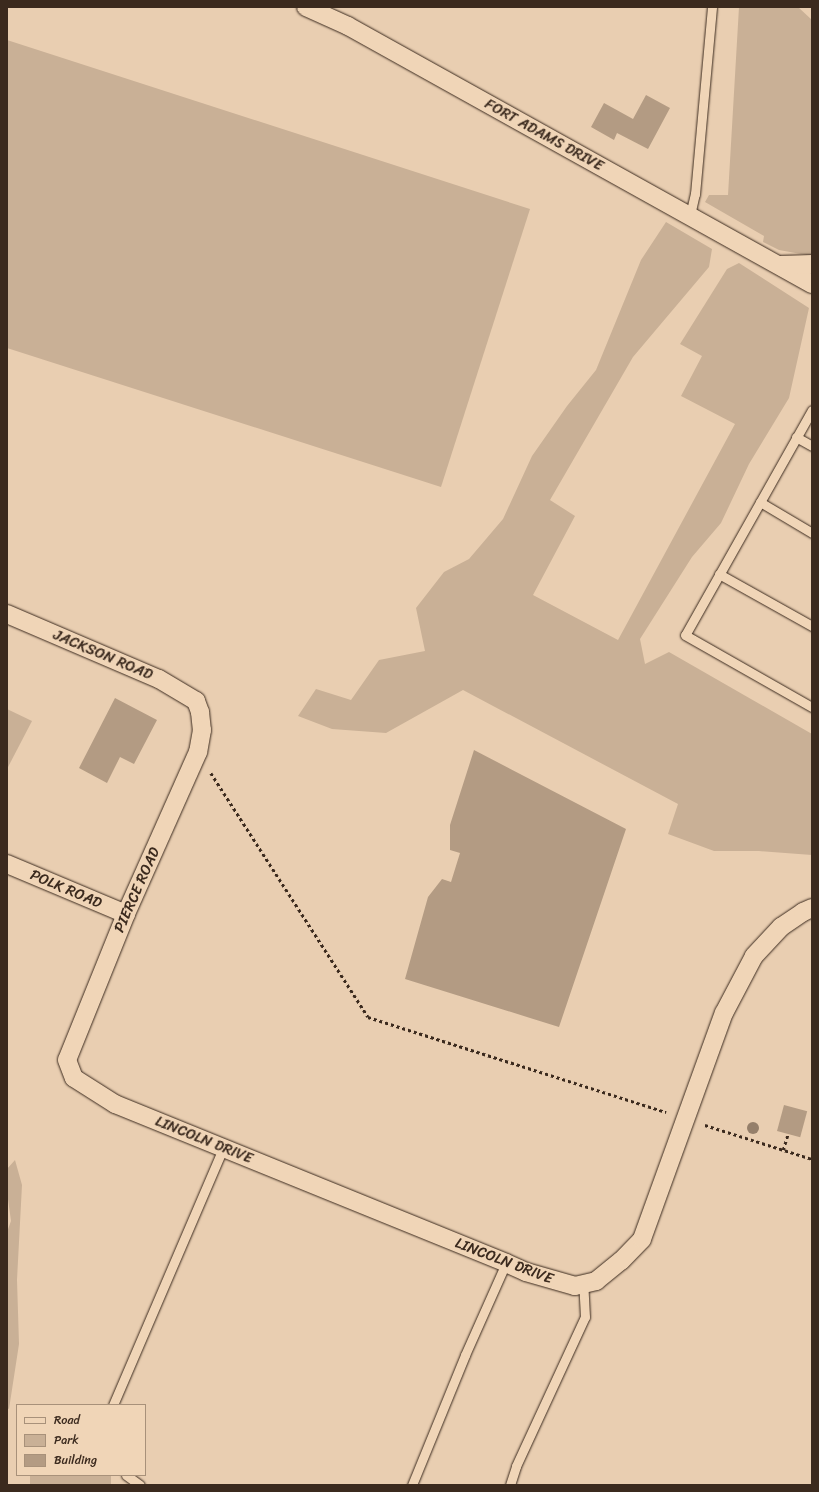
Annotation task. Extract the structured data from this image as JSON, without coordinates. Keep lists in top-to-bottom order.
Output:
{
  "streets": {
    "street": [
      "FORT ADAMS DRIVE",
      "JACKSON ROAD",
      "POLK ROAD",
      "PIERCE ROAD",
      "LINCOLN DRIVE"
    ]
  },
  "crossings": [
    ["JACKSON ROAD", "PIERCE ROAD"],
    ["POLK ROAD", "PIERCE ROAD"],
    ["PIERCE ROAD", "LINCOLN DRIVE"]
  ],
  "legend": ["Road", "Park", "Building"]
}
